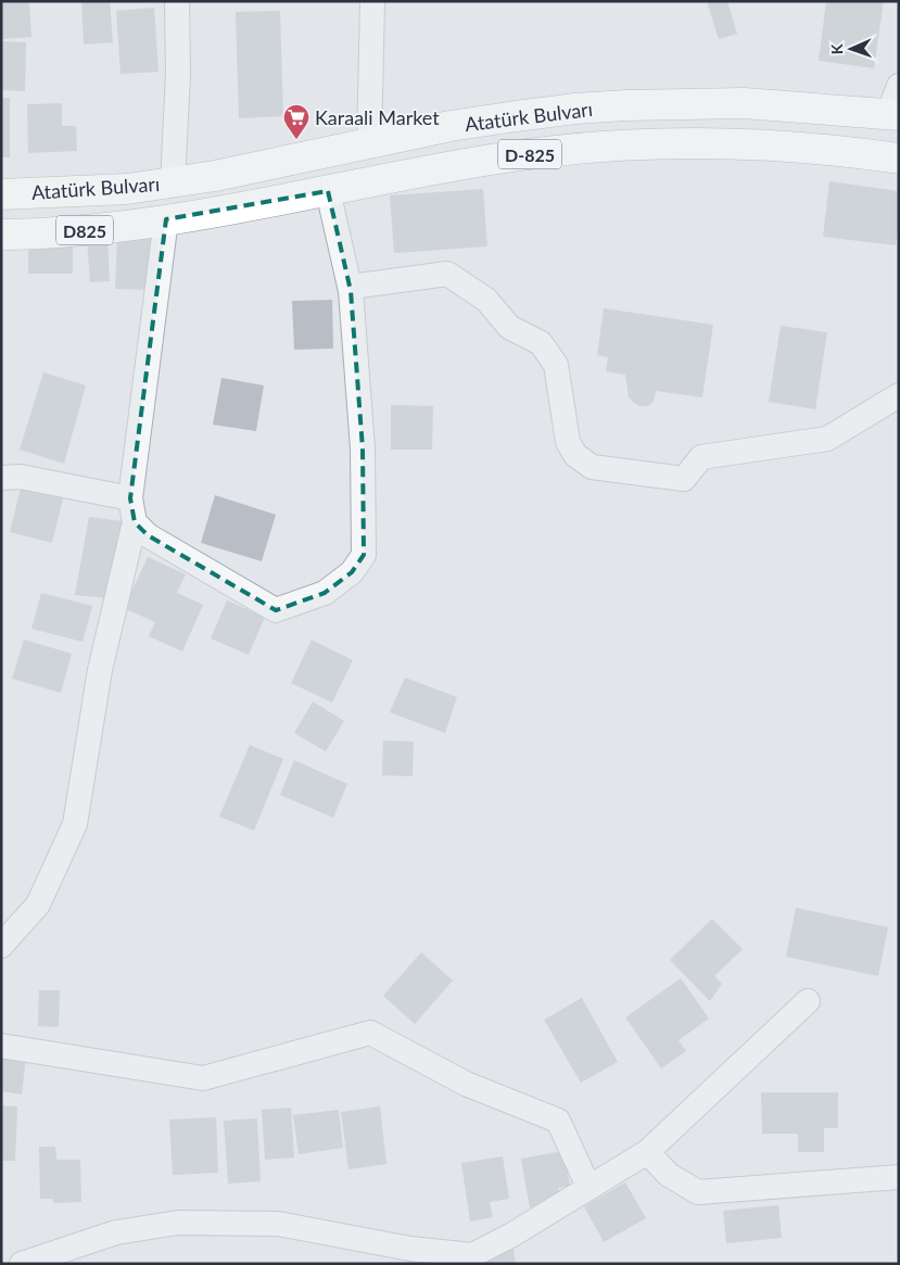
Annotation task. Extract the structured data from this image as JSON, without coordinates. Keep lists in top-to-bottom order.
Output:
{
  "streets": {
    "highway": ["Atatürk Bulvarı", "D-825", "D825"]
  },
  "places": {
    "supermarket": ["Karaali Market"]
  },
  "north": "left"
}
